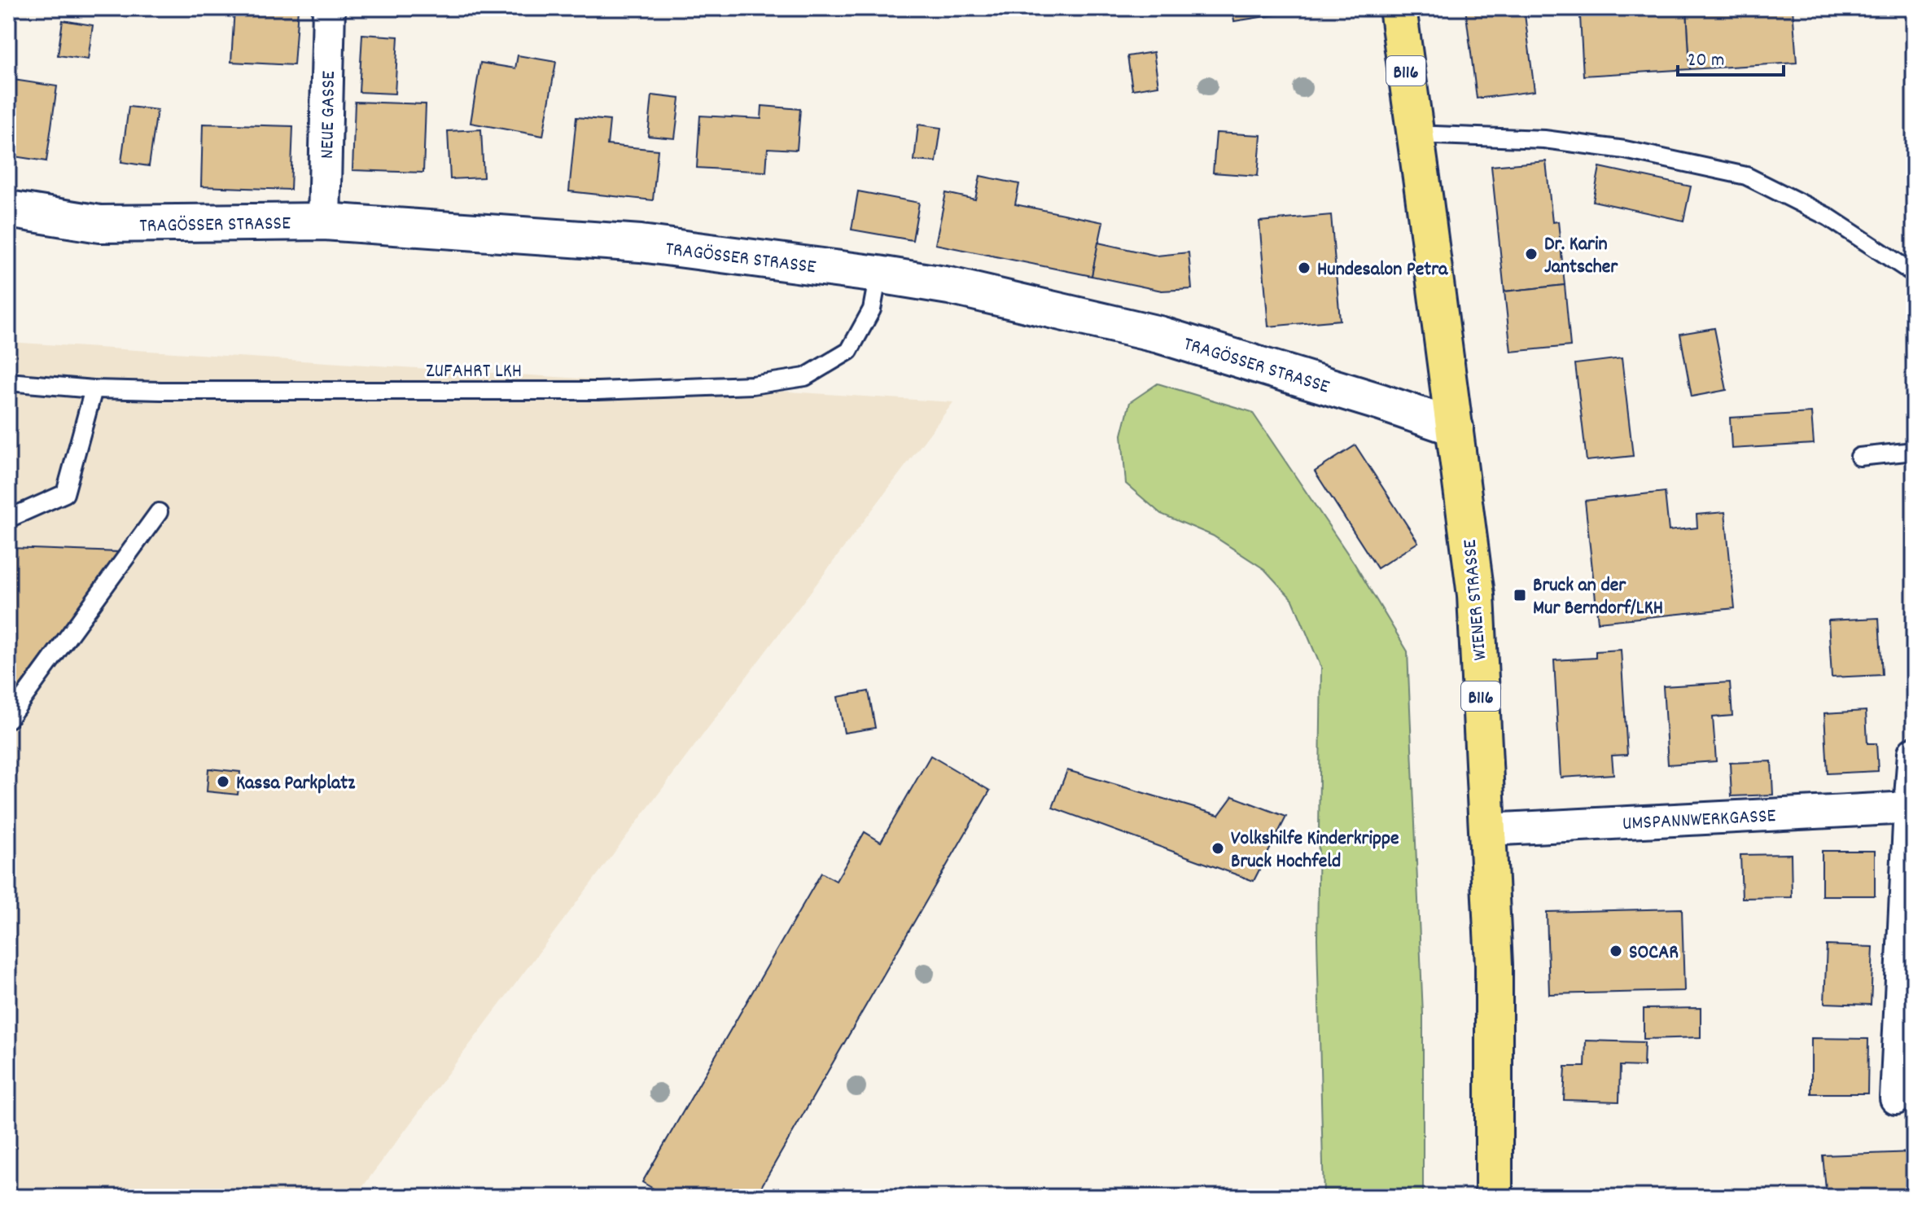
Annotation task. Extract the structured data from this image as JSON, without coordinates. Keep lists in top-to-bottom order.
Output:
{
  "streets": {
    "main road": ["B116", "TRAGÖSSER STRASSE", "WIENER STRASSE"],
    "street": ["NEUE GASSE", "UMSPANNWERKGASSE"],
    "lane": ["ZUFAHRT LKH"]
  },
  "crossings": [
    ["NEUE GASSE", "TRAGÖSSER STRASSE"],
    ["TRAGÖSSER STRASSE", "ZUFAHRT LKH"],
    ["TRAGÖSSER STRASSE", "WIENER STRASSE"],
    ["WIENER STRASSE", "UMSPANNWERKGASSE"]
  ],
  "places": {
    "other": [
      "Dr. Karin Jantscher",
      "Hundesalon Petra",
      "Kassa Parkplatz",
      "Volkshilfe Kinderkrippe Bruck Hochfeld",
      "SOCAR"
    ],
    "transit": ["Bruck an der Mur Berndorf/LKH"]
  },
  "scale_bar": "20 m"
}
